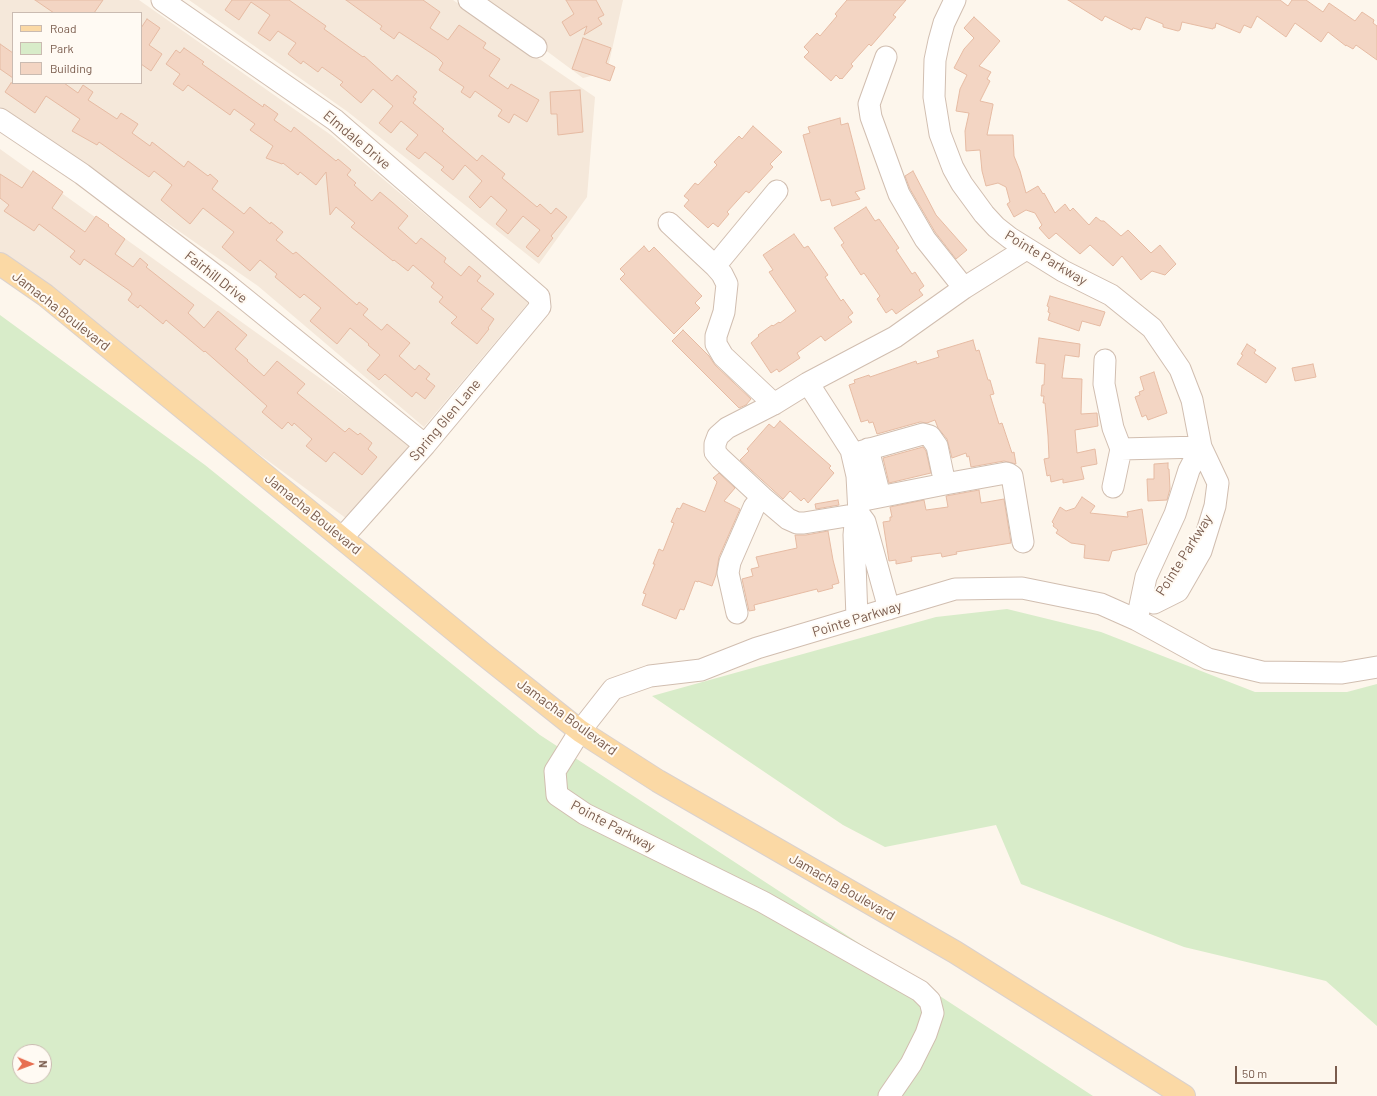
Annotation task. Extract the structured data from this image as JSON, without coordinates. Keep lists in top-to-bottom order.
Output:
{
  "streets": {
    "main road": ["Jamacha Boulevard"],
    "street": [
      "Elmdale Drive",
      "Pointe Parkway",
      "Fairhill Drive",
      "Spring Glen Lane"
    ]
  },
  "crossings": [
    ["Elmdale Drive", "Spring Glen Lane"],
    ["Pointe Parkway", "Jamacha Boulevard"],
    ["Fairhill Drive", "Spring Glen Lane"],
    ["Jamacha Boulevard", "Spring Glen Lane"]
  ],
  "legend": ["Road", "Park", "Building"],
  "scale_bar": "50 m",
  "north": "right"
}
